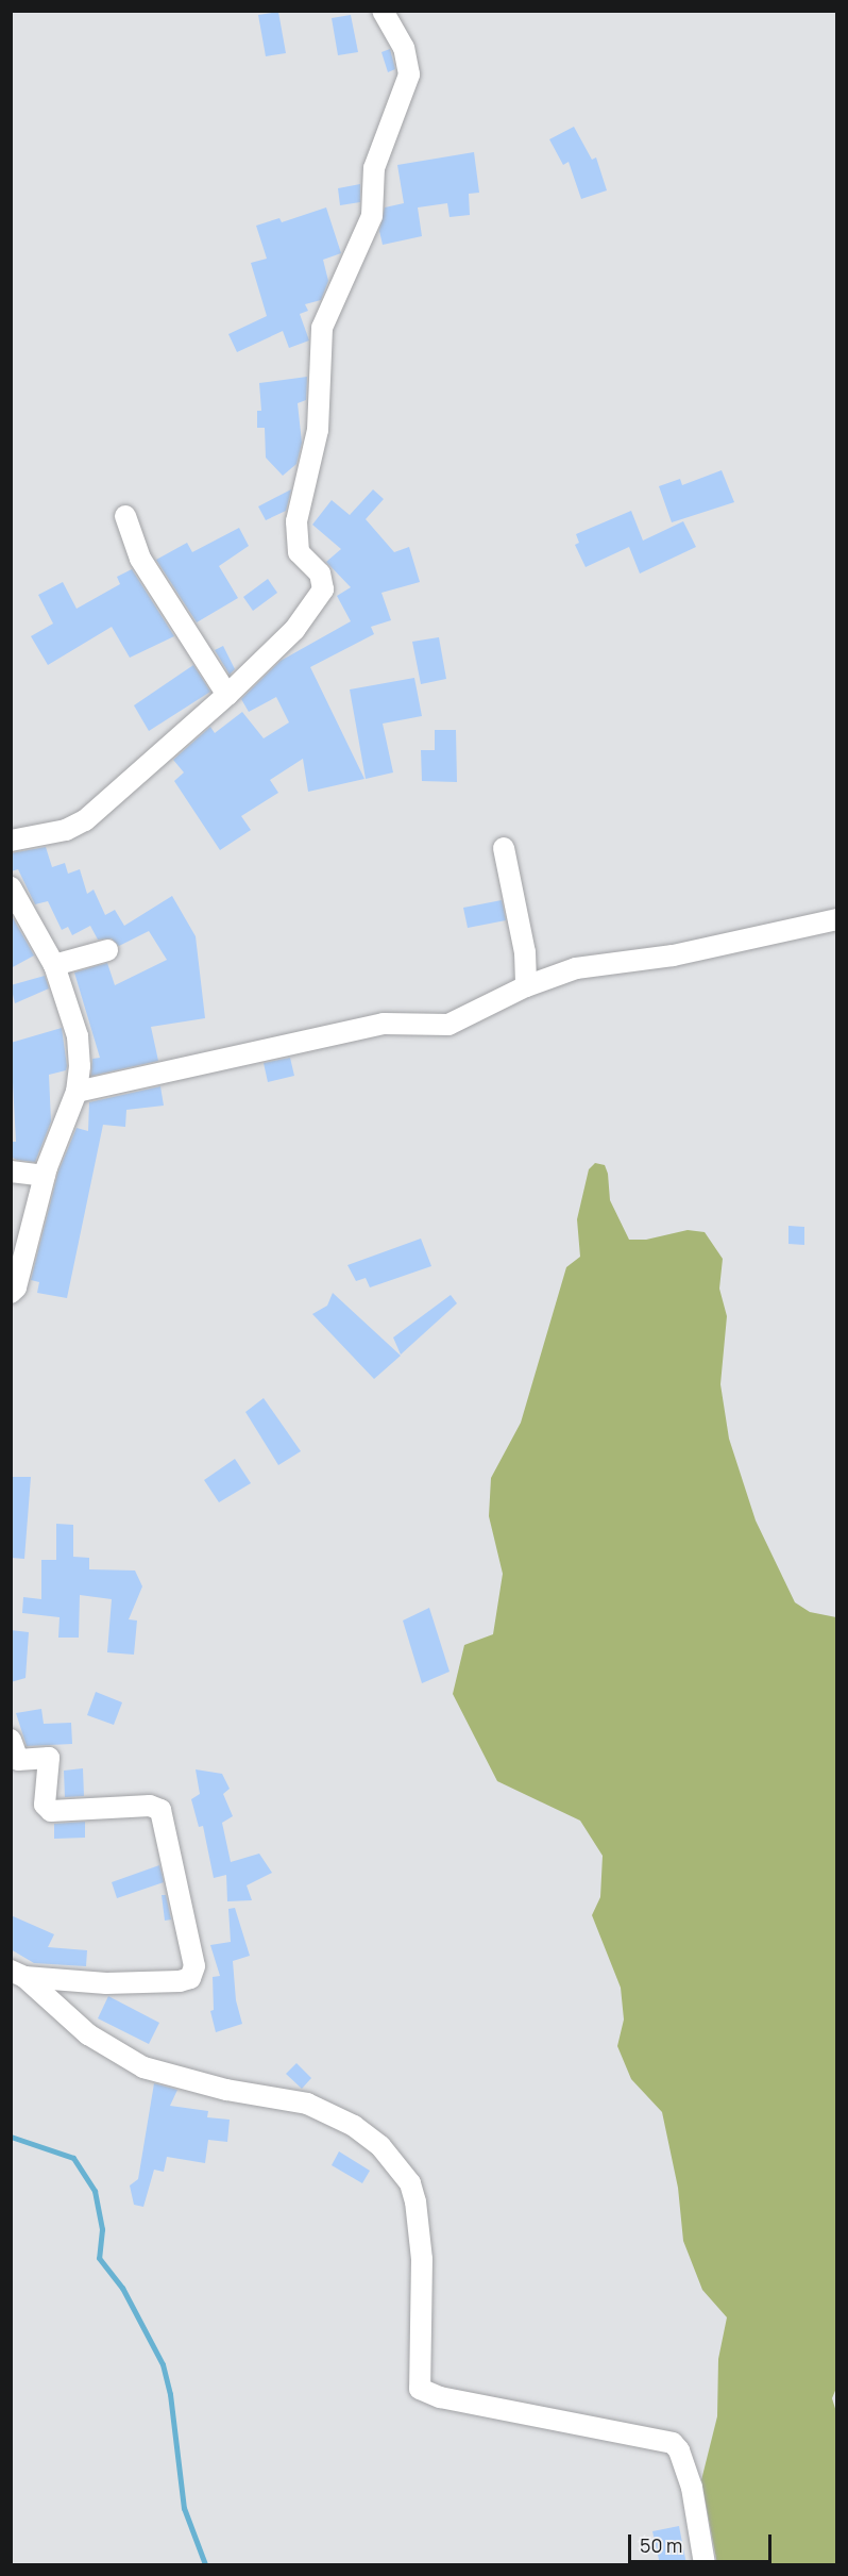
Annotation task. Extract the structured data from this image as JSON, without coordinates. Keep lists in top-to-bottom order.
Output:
{
  "scale_bar": "50 m"
}
